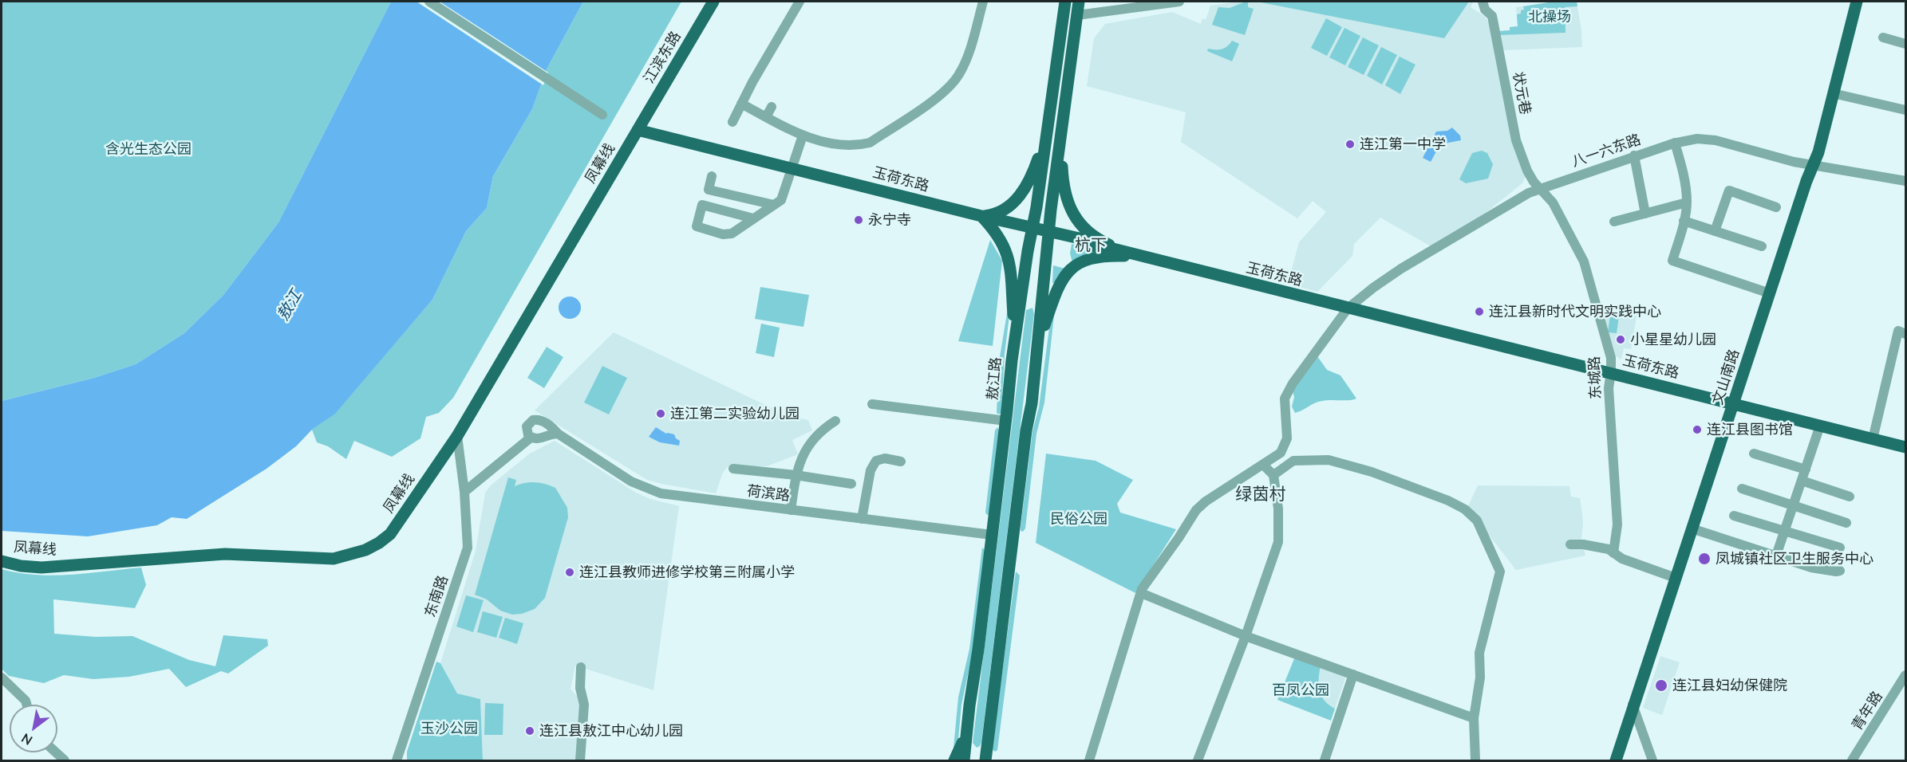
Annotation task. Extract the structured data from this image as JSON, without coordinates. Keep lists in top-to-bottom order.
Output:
{
  "streets": {
    "main road": [
      "江滨东路",
      "凤幕线",
      "玉荷东路",
      "文山南路",
      "敖江路"
    ],
    "street": [
      "状元巷",
      "八一六东路",
      "东城路",
      "荷滨路",
      "东南路",
      "青年路"
    ]
  },
  "crossings": [
    ["江滨东路", "凤幕线"],
    ["江滨东路", "玉荷东路"],
    ["状元巷", "八一六东路"],
    ["状元巷", "东城路"],
    ["八一六东路", "玉荷东路"],
    ["八一六东路", "文山南路"],
    ["八一六东路", "东城路"],
    ["凤幕线", "玉荷东路"],
    ["凤幕线", "东南路"],
    ["玉荷东路", "文山南路"],
    ["玉荷东路", "东城路"],
    ["玉荷东路", "敖江路"],
    ["敖江路", "荷滨路"]
  ],
  "districts": ["杭下", "绿茵村"],
  "water": ["敖江"],
  "parks": [
    "北操场",
    "含光生态公园",
    "民俗公园",
    "百凤公园",
    "玉沙公园"
  ],
  "places": [
    "连江第一中学",
    "永宁寺",
    "连江县新时代文明实践中心",
    "小星星幼儿园",
    "连江第二实验幼儿园",
    "连江县图书馆",
    "凤城镇社区卫生服务中心",
    "连江县教师进修学校第三附属小学",
    "连江县妇幼保健院",
    "连江县敖江中心幼儿园"
  ],
  "north": "bottom left"
}
